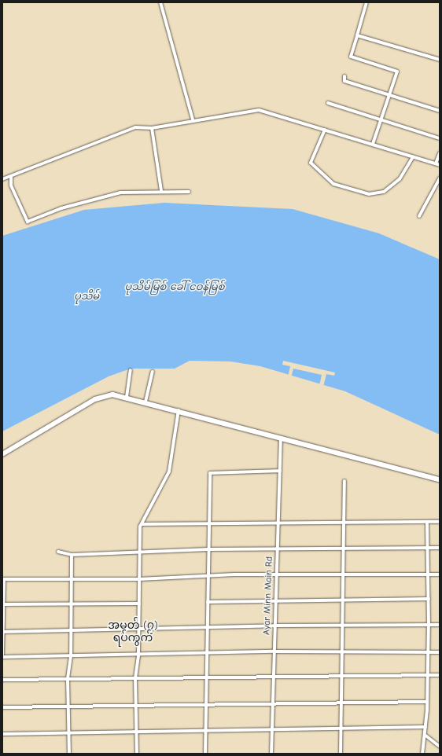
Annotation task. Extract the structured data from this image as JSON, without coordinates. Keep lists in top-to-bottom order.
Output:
{
  "streets": {
    "street": ["Ayar Minn Main Rd"]
  },
  "districts": ["အမှတ် (၇) ရပ်ကွက်"],
  "water": ["ပုသိမ်မြစ် ခေါ် ငဝန်မြစ်", "ပုသိမ်"]
}
